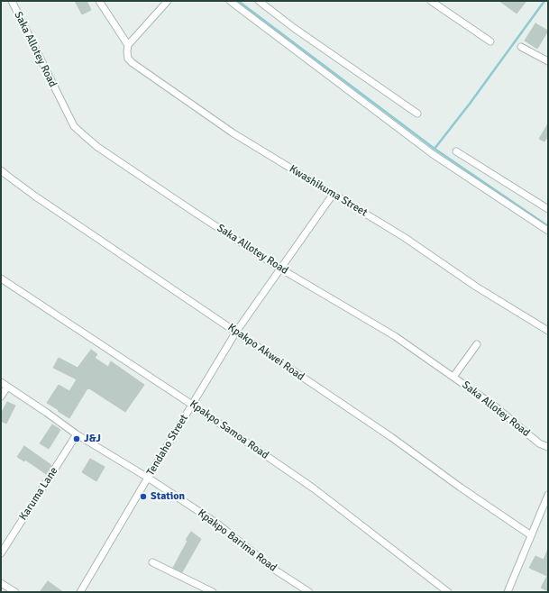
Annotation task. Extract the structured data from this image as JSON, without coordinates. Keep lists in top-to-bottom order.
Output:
{
  "streets": {
    "street": [
      "Saka Allotey Road",
      "Kwashikuma Street",
      "Kpakpo Akwei Road",
      "Kpakpo Samoa Road",
      "Tendaho Street",
      "Karuma Lane",
      "Kpakpo Barima Road"
    ]
  },
  "crossings": [
    ["Saka Allotey Road", "Tendaho Street"],
    ["Kwashikuma Street", "Tendaho Street"],
    ["Kpakpo Akwei Road", "Tendaho Street"],
    ["Kpakpo Samoa Road", "Tendaho Street"],
    ["Tendaho Street", "Kpakpo Barima Road"],
    ["Karuma Lane", "Kpakpo Barima Road"]
  ],
  "places": ["J&J", "Station"]
}
